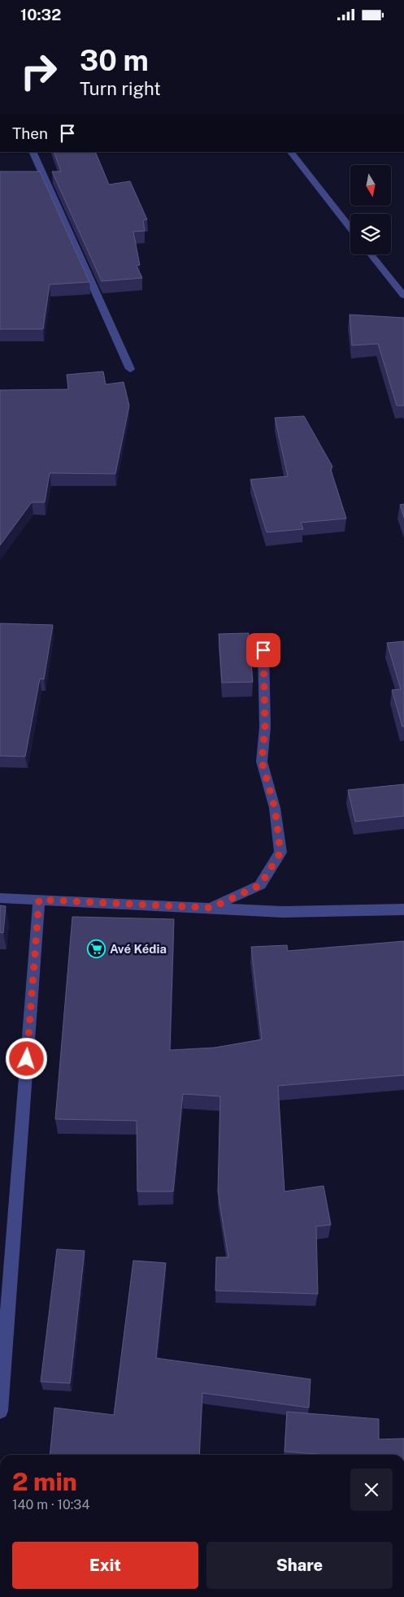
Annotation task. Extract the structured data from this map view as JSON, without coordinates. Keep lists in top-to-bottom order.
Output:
{
  "places": {
    "supermarket": ["Avé Kédia"]
  },
  "north": "bottom",
  "page": {
    "status": "10:32",
    "turn": ["30 m", "Turn right"],
    "then": "Then",
    "heading": ["2 min", "140 m · 10:34"],
    "buttons": ["Exit", "Share"]
  }
}
